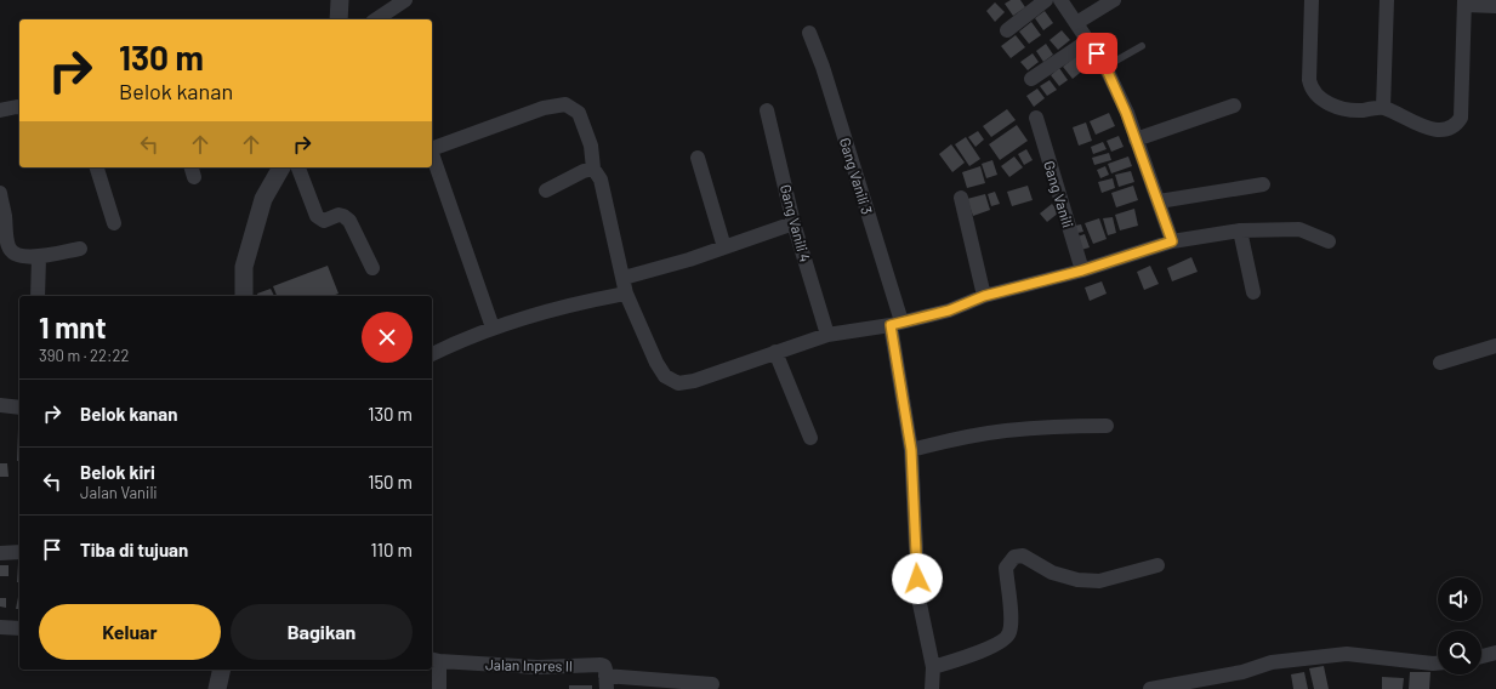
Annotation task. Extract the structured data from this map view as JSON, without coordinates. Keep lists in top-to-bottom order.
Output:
{
  "streets": {
    "street": [
      "Gang Vanili 3",
      "Gang Vanili",
      "Gang Vanili 4",
      "Jalan Inpres II"
    ]
  },
  "page": {
    "turn": ["130 m", "Belok kanan"],
    "heading": ["1 mnt", "390 m · 22:22"],
    "list": [
      {
        "name": "Belok kanan",
        "value": "130 m"
      },
      {
        "name": "Belok kiri",
        "note": "Jalan Vanili",
        "value": "150 m"
      },
      {
        "name": "Tiba di tujuan",
        "value": "110 m"
      }
    ],
    "buttons": ["Keluar", "Bagikan"]
  }
}
